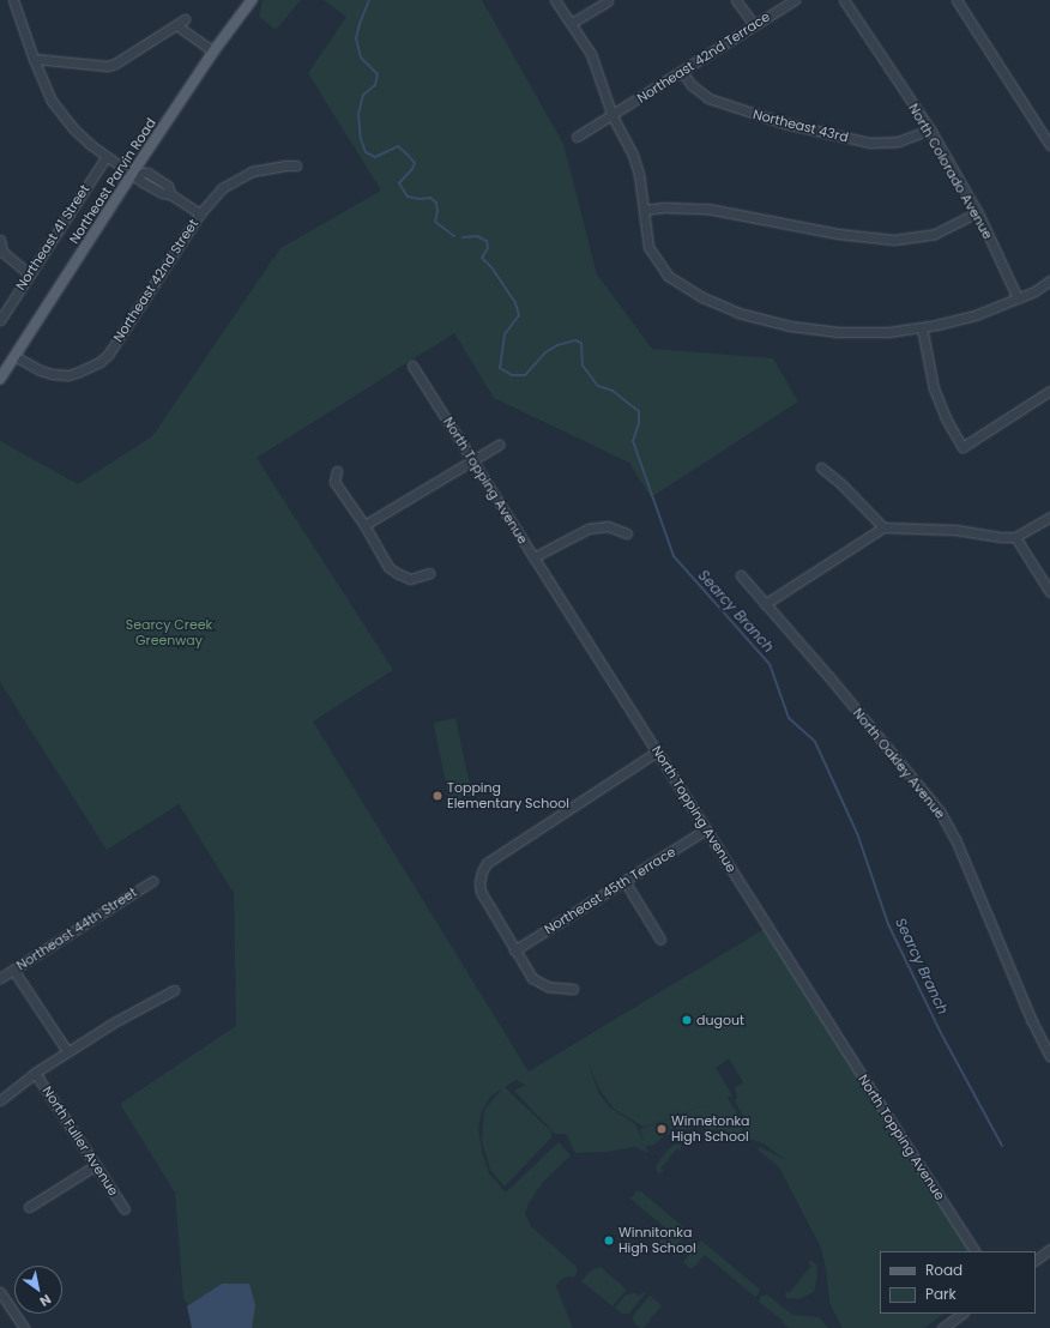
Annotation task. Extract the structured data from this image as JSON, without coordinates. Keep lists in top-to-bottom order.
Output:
{
  "streets": {
    "main road": ["Northeast Parvin Road"],
    "street": [
      "Northeast 42nd Terrace",
      "Northeast 43rd",
      "North Colorado Avenue",
      "Northeast 41 Street",
      "Northeast 42nd Street",
      "North Topping Avenue",
      "North Oakley Avenue",
      "Northeast 45th Terrace",
      "Northeast 44th Street",
      "North Fuller Avenue"
    ]
  },
  "crossings": [
    ["Northeast 42nd Terrace", "Northeast 43rd"],
    ["Northeast 43rd", "North Colorado Avenue"],
    ["Northeast Parvin Road", "Northeast 42nd Street"],
    ["North Topping Avenue", "Northeast 45th Terrace"]
  ],
  "water": ["Searcy Branch"],
  "parks": ["Searcy Creek Greenway"],
  "places": [
    "Topping Elementary School",
    "dugout",
    "Winnetonka High School",
    "Winnitonka High School"
  ],
  "legend": ["Road", "Park"],
  "north": "bottom right"
}
